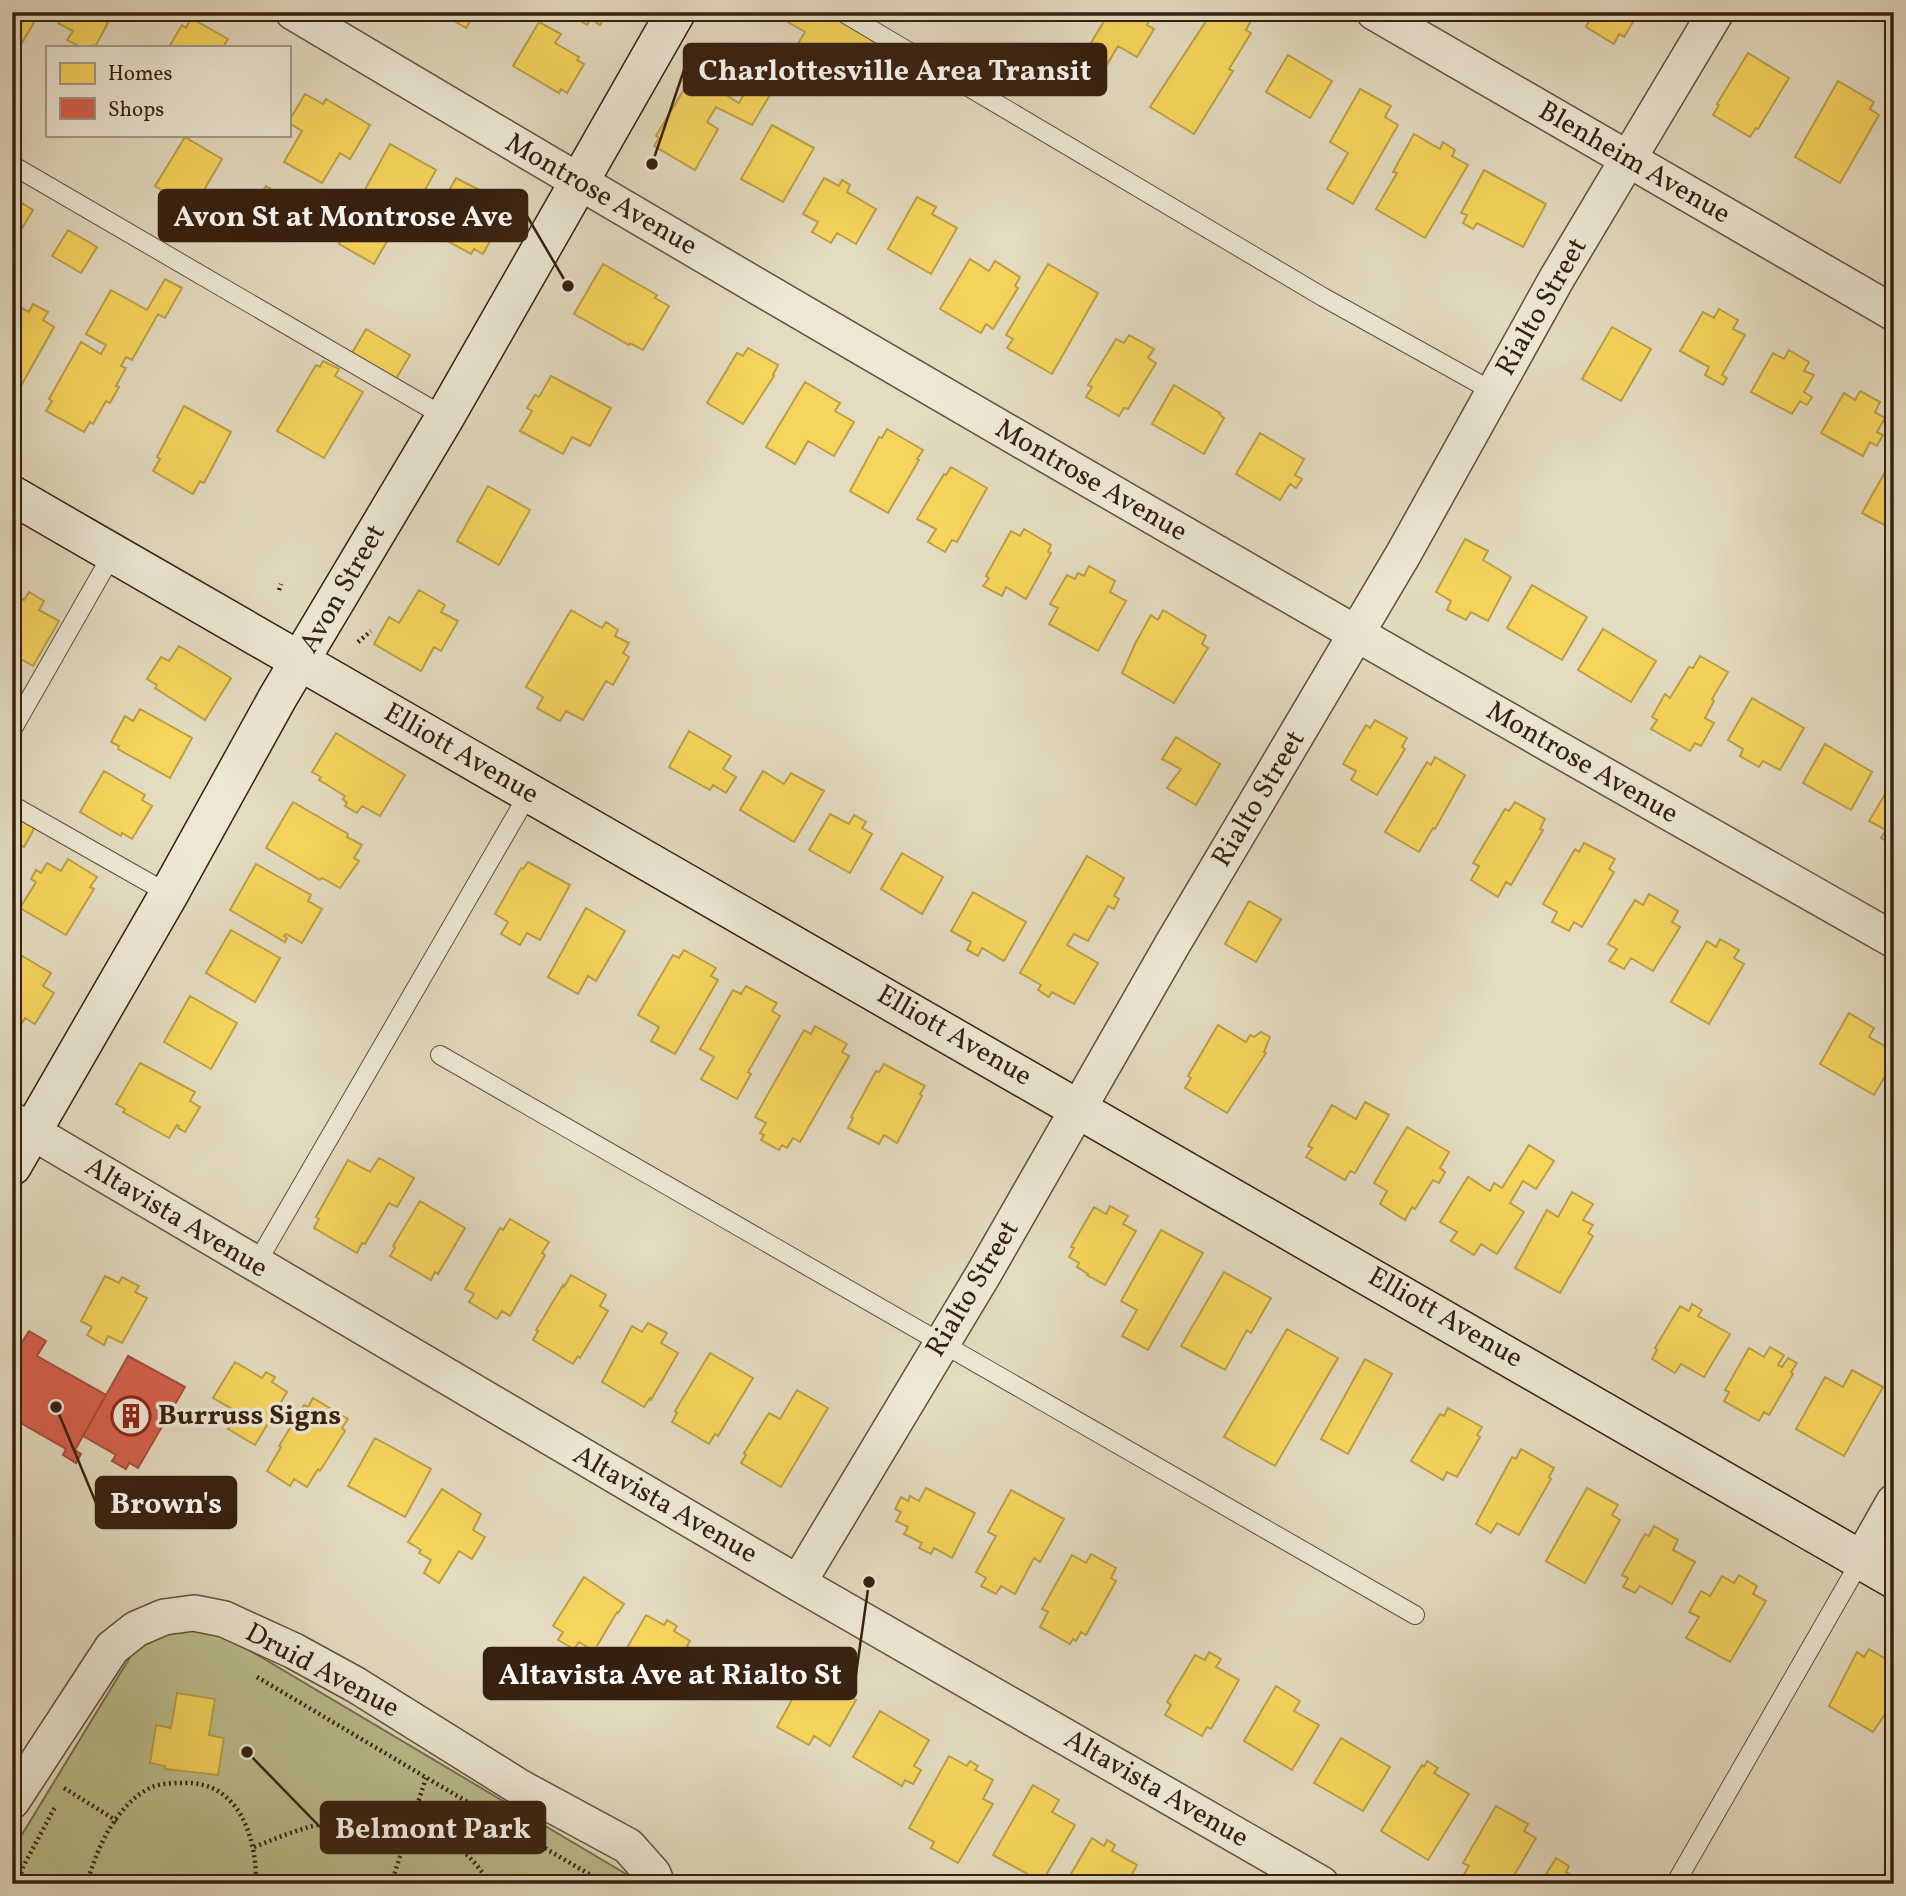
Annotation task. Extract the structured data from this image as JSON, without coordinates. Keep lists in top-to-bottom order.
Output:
{
  "streets": {
    "street": [
      "Blenheim Avenue",
      "Montrose Avenue",
      "Rialto Street",
      "Avon Street",
      "Elliott Avenue",
      "Altavista Avenue",
      "Druid Avenue"
    ]
  },
  "crossings": [
    ["Blenheim Avenue", "Rialto Street"],
    ["Montrose Avenue", "Rialto Street"],
    ["Montrose Avenue", "Avon Street"],
    ["Rialto Street", "Elliott Avenue"],
    ["Rialto Street", "Altavista Avenue"],
    ["Avon Street", "Elliott Avenue"],
    ["Avon Street", "Altavista Avenue"]
  ],
  "places": {
    "other": [
      "Charlottesville Area Transit",
      "Avon St at Montrose Ave",
      "Brown's",
      "Altavista Ave at Rialto St",
      "Belmont Park"
    ],
    "building": ["Burruss Signs"]
  },
  "legend": ["Homes", "Shops"]
}
